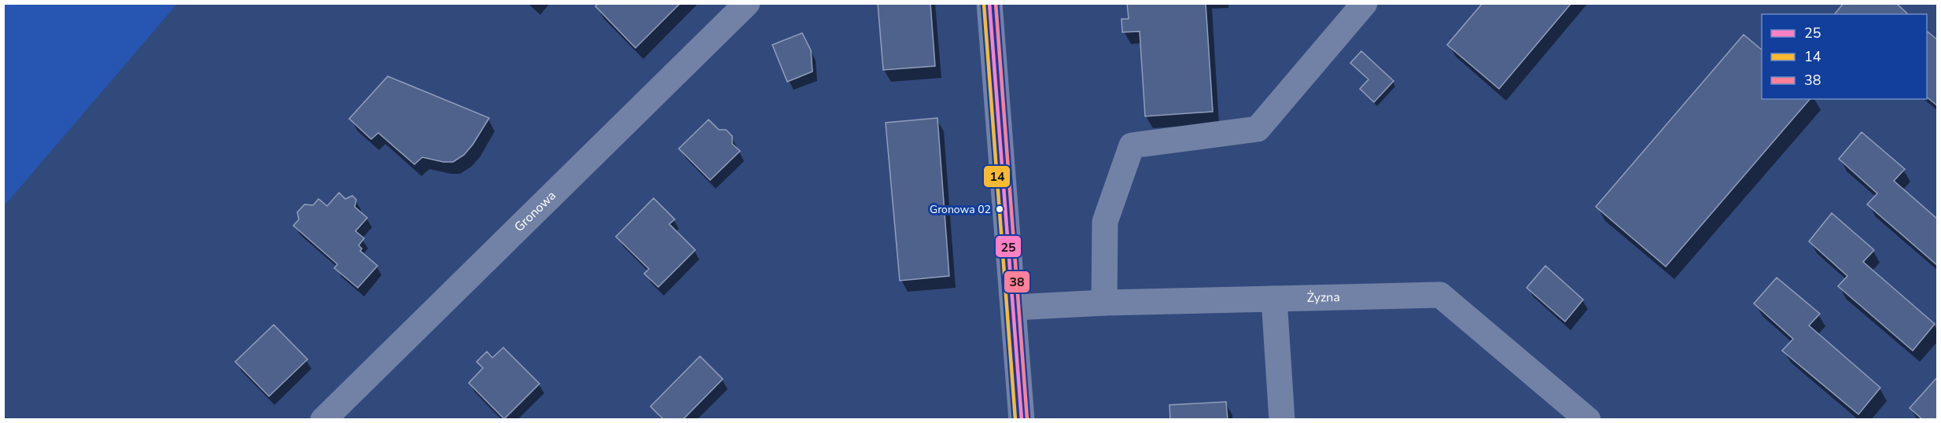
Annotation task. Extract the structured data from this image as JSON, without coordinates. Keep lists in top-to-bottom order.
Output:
{
  "streets": {
    "street": ["Gronowa", "Żyzna"]
  },
  "places": ["Gronowa 02"],
  "lines": ["transit line 25", "transit line 38", "transit line 14"],
  "legend": ["25", "14", "38"]
}
